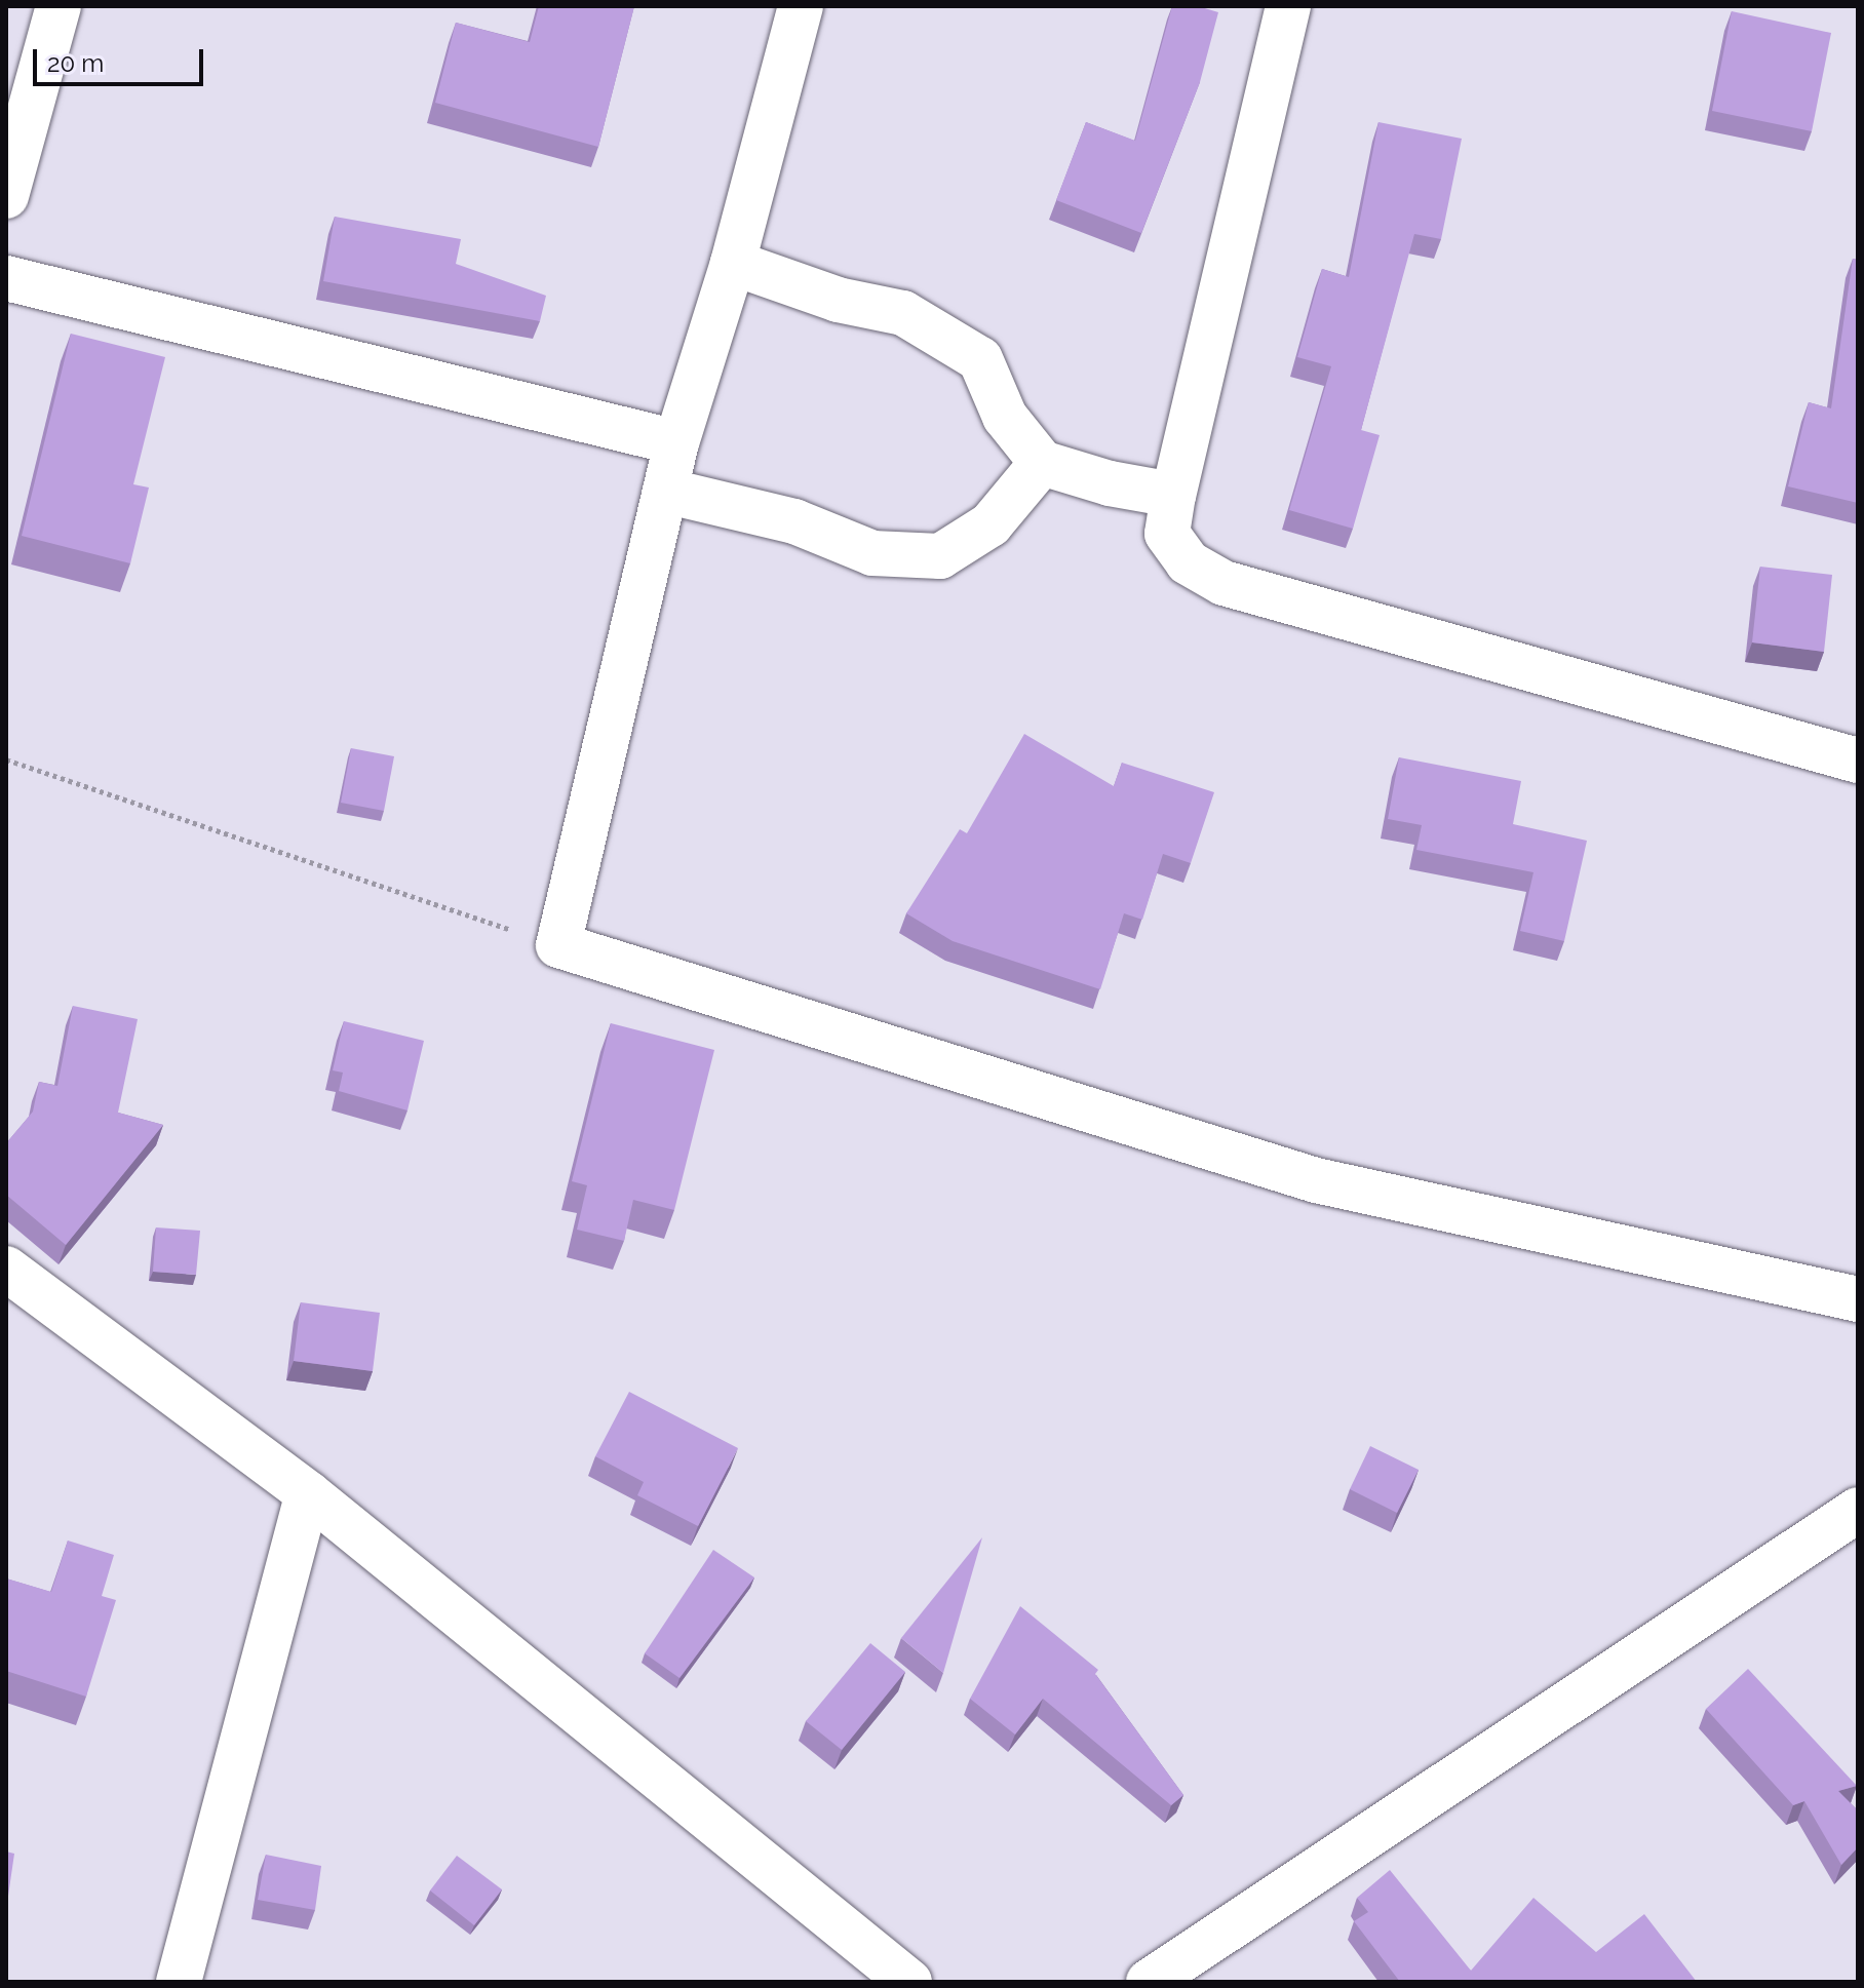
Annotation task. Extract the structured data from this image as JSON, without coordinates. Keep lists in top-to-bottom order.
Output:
{
  "scale_bar": "20 m"
}
